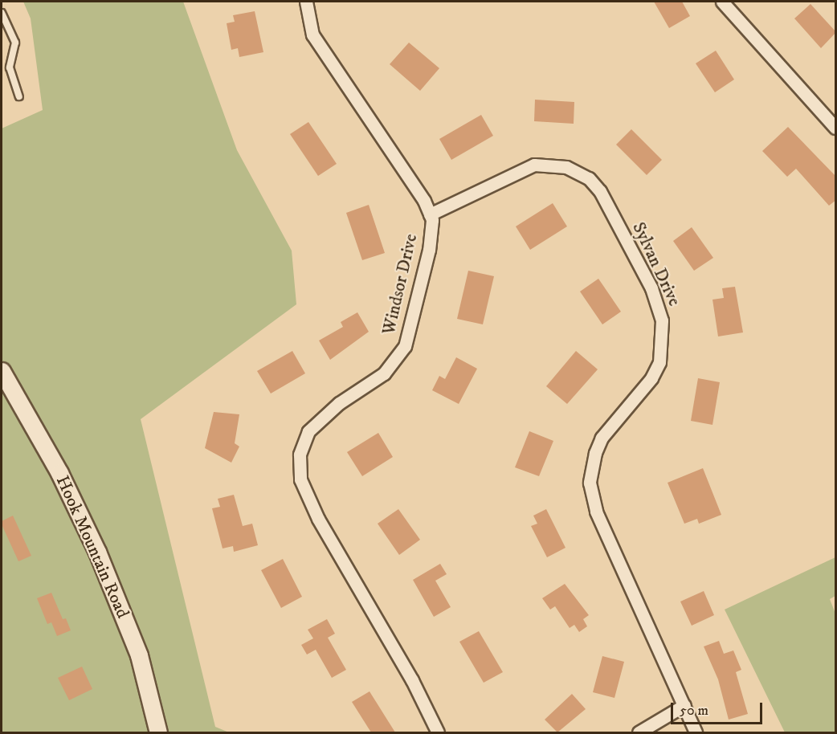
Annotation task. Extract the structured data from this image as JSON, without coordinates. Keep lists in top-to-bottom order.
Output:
{
  "streets": {
    "street": ["Sylvan Drive", "Windsor Drive", "Hook Mountain Road"]
  },
  "crossings": [
    ["Sylvan Drive", "Windsor Drive"]
  ],
  "scale_bar": "50 m"
}
